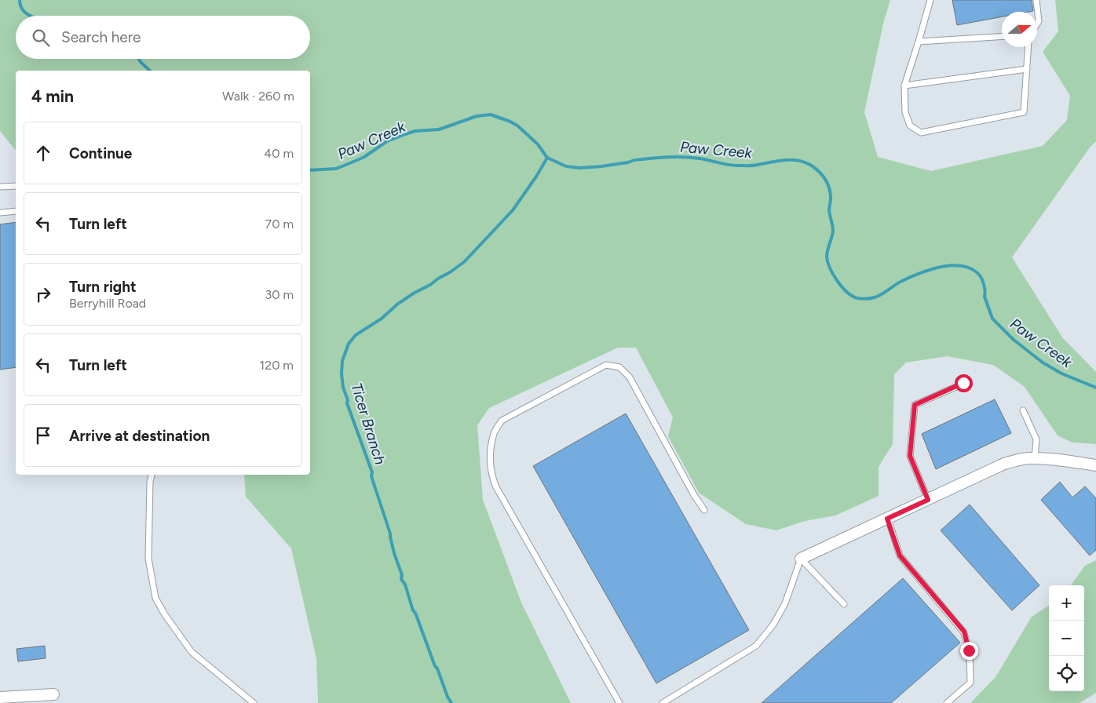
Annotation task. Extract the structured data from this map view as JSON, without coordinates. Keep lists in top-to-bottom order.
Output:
{
  "water": ["Paw Creek", "Ticer Branch"],
  "north": "right",
  "page": {
    "search": "Search here",
    "heading": ["4 min", "Walk · 260 m"],
    "list": [
      ["Continue", "40 m"],
      ["Turn left", "70 m"],
      ["Turn right", "Berryhill Road", "30 m"],
      ["Turn left", "120 m"],
      "Arrive at destination"
    ],
    "map_buttons": ["+", "−"]
  }
}
